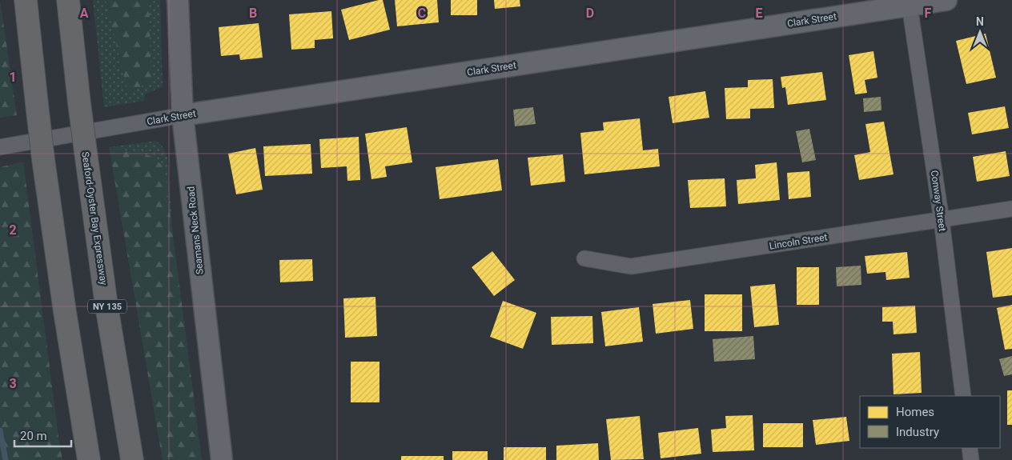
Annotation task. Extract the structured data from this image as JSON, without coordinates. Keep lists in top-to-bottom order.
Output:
{
  "streets": {
    "highway": ["Seaford-Oyster Bay Expressway", "NY 135"],
    "street": [
      "Clark Street",
      "Conway Street",
      "Seamans Neck Road",
      "Lincoln Street"
    ]
  },
  "crossings": [
    ["Clark Street", "Conway Street"],
    ["Clark Street", "Seamans Neck Road"],
    ["Conway Street", "Lincoln Street"]
  ],
  "legend": ["Homes", "Industry"],
  "scale_bar": "20 m",
  "north": "top",
  "grid": {
    "columns": [
      "A",
      "B",
      "C",
      "D",
      "E",
      "F"
    ],
    "rows": ["1", "2", "3"]
  }
}
